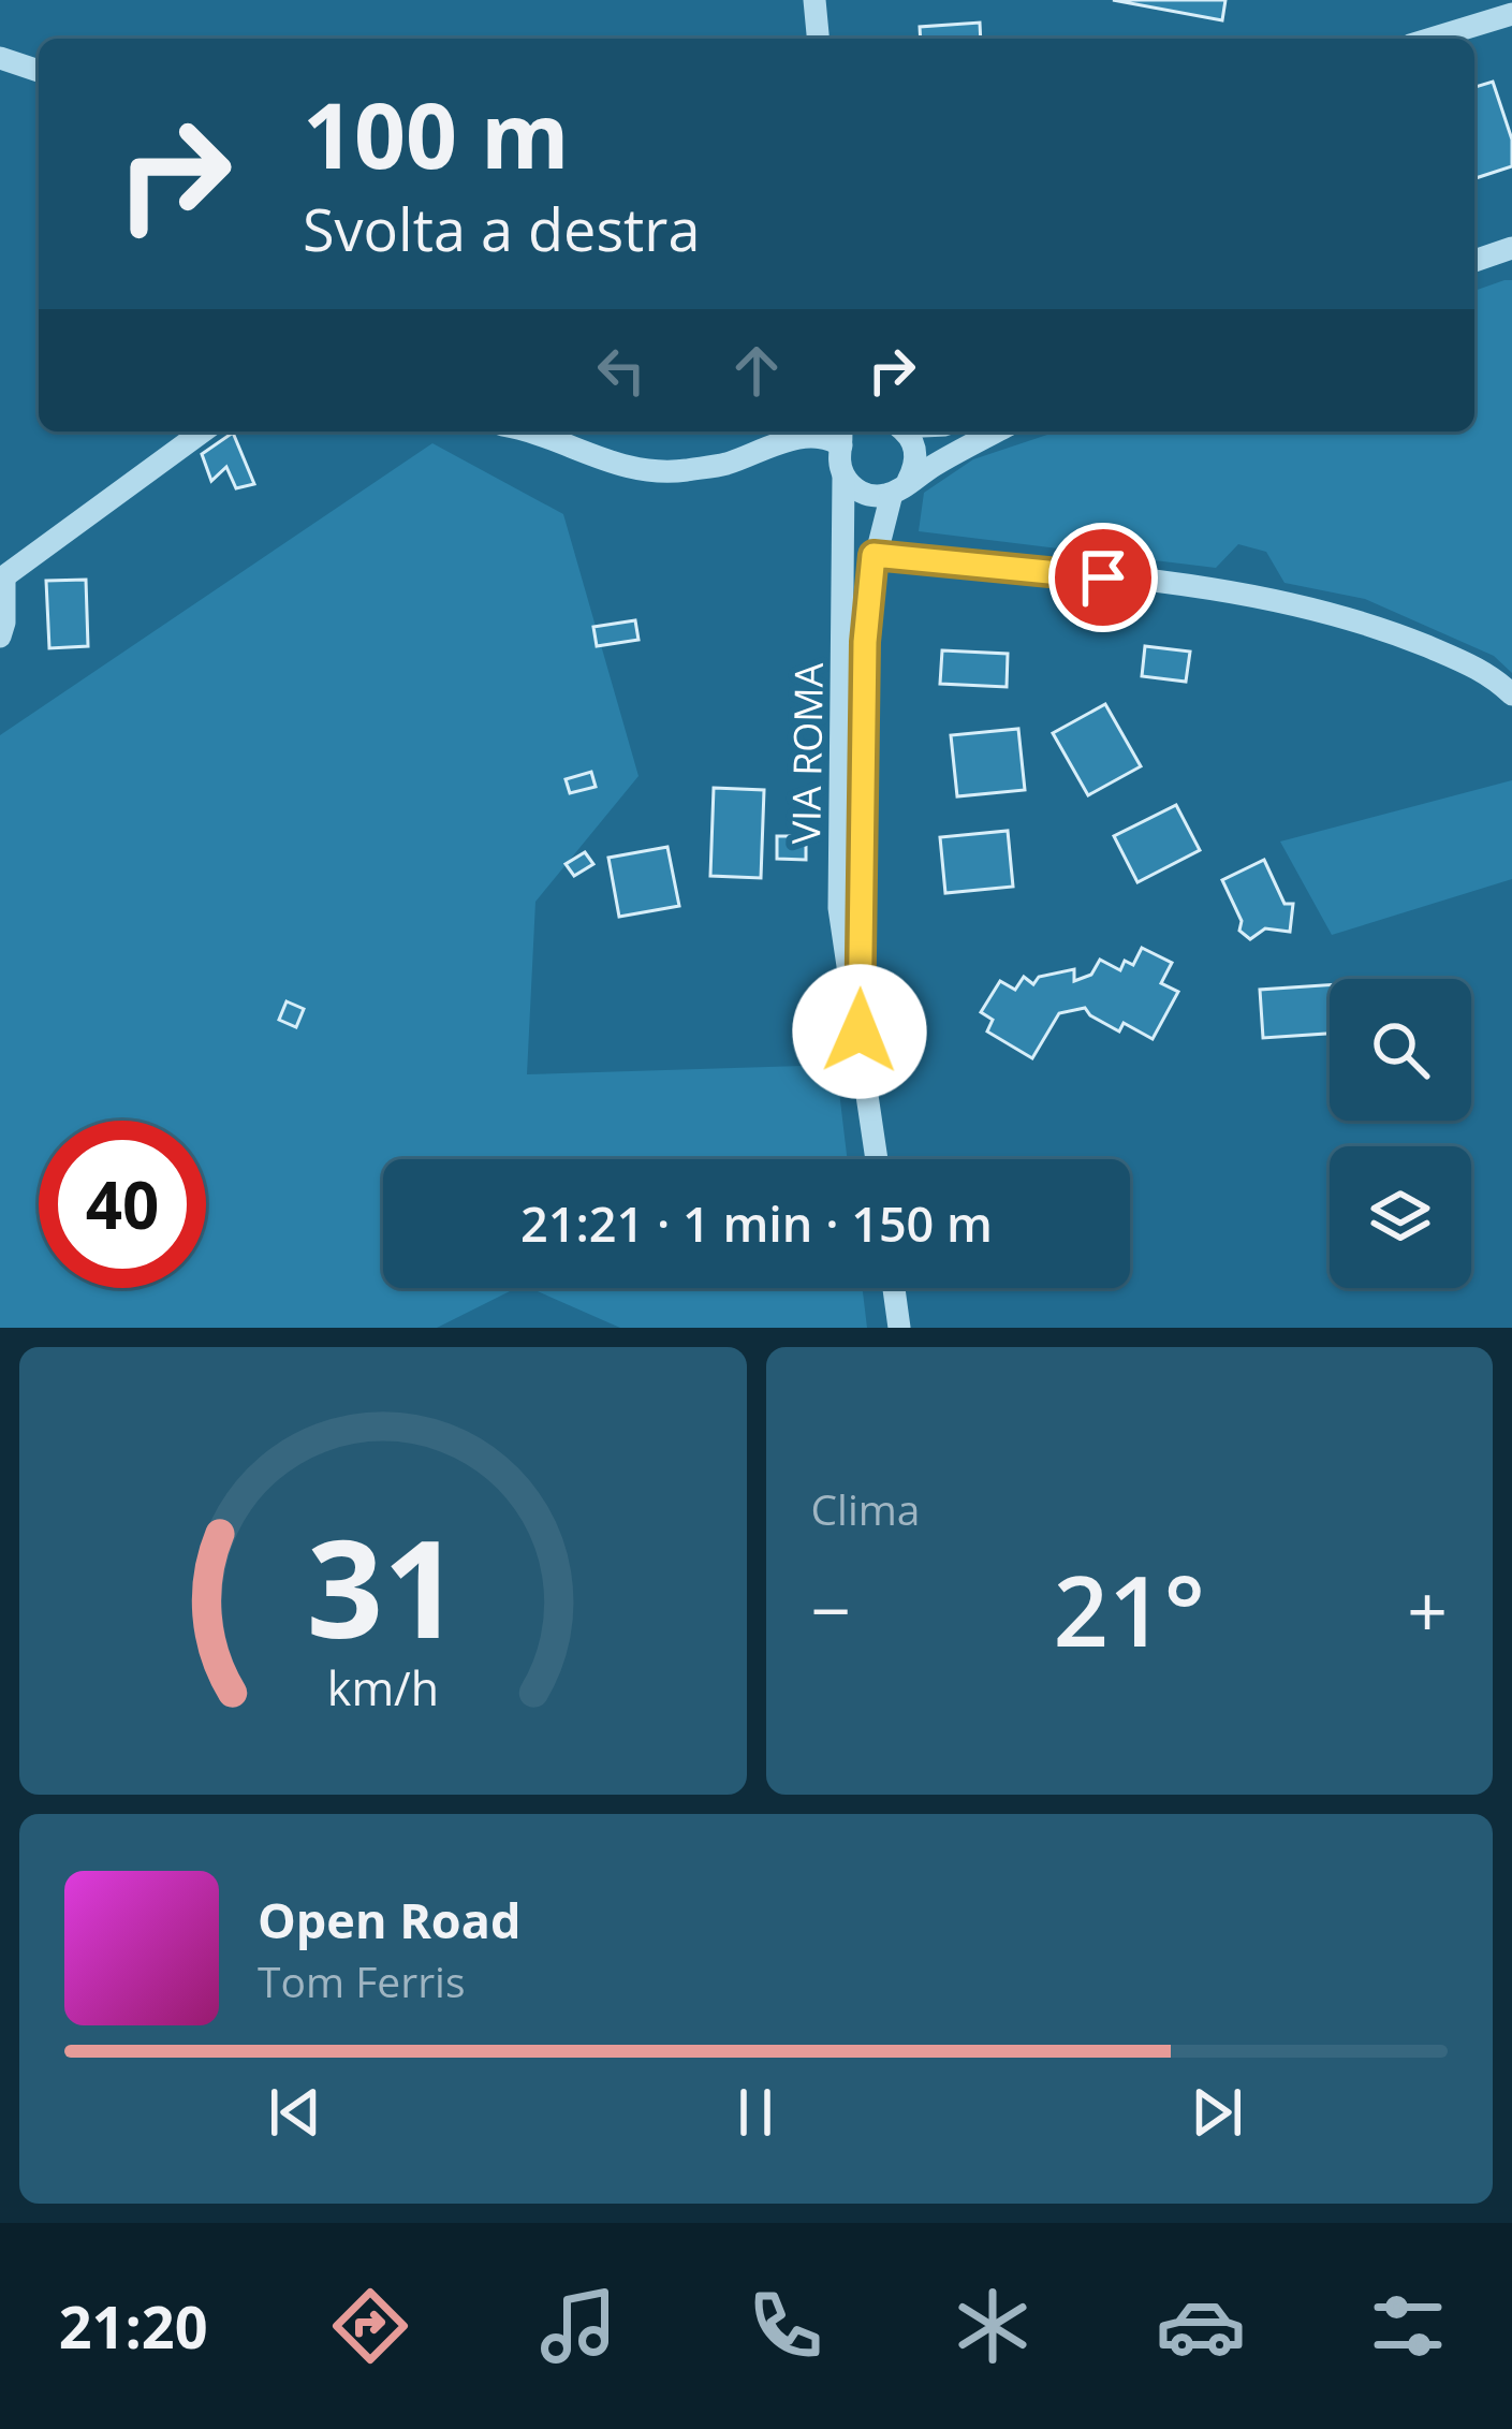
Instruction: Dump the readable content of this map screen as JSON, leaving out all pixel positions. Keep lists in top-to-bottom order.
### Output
{
  "streets": {
    "street": ["VIA ROMA"]
  },
  "page": {
    "turn": ["100 m", "Svolta a destra"],
    "limit": "40",
    "trip": "21:21 · 1 min · 150 m",
    "tile": "Clima",
    "heat": ["−", "21°", "+"],
    "song": ["Open Road", "Tom Ferris"],
    "tabs": "21:20",
    "gauge": ["31", "km/h"]
  }
}
